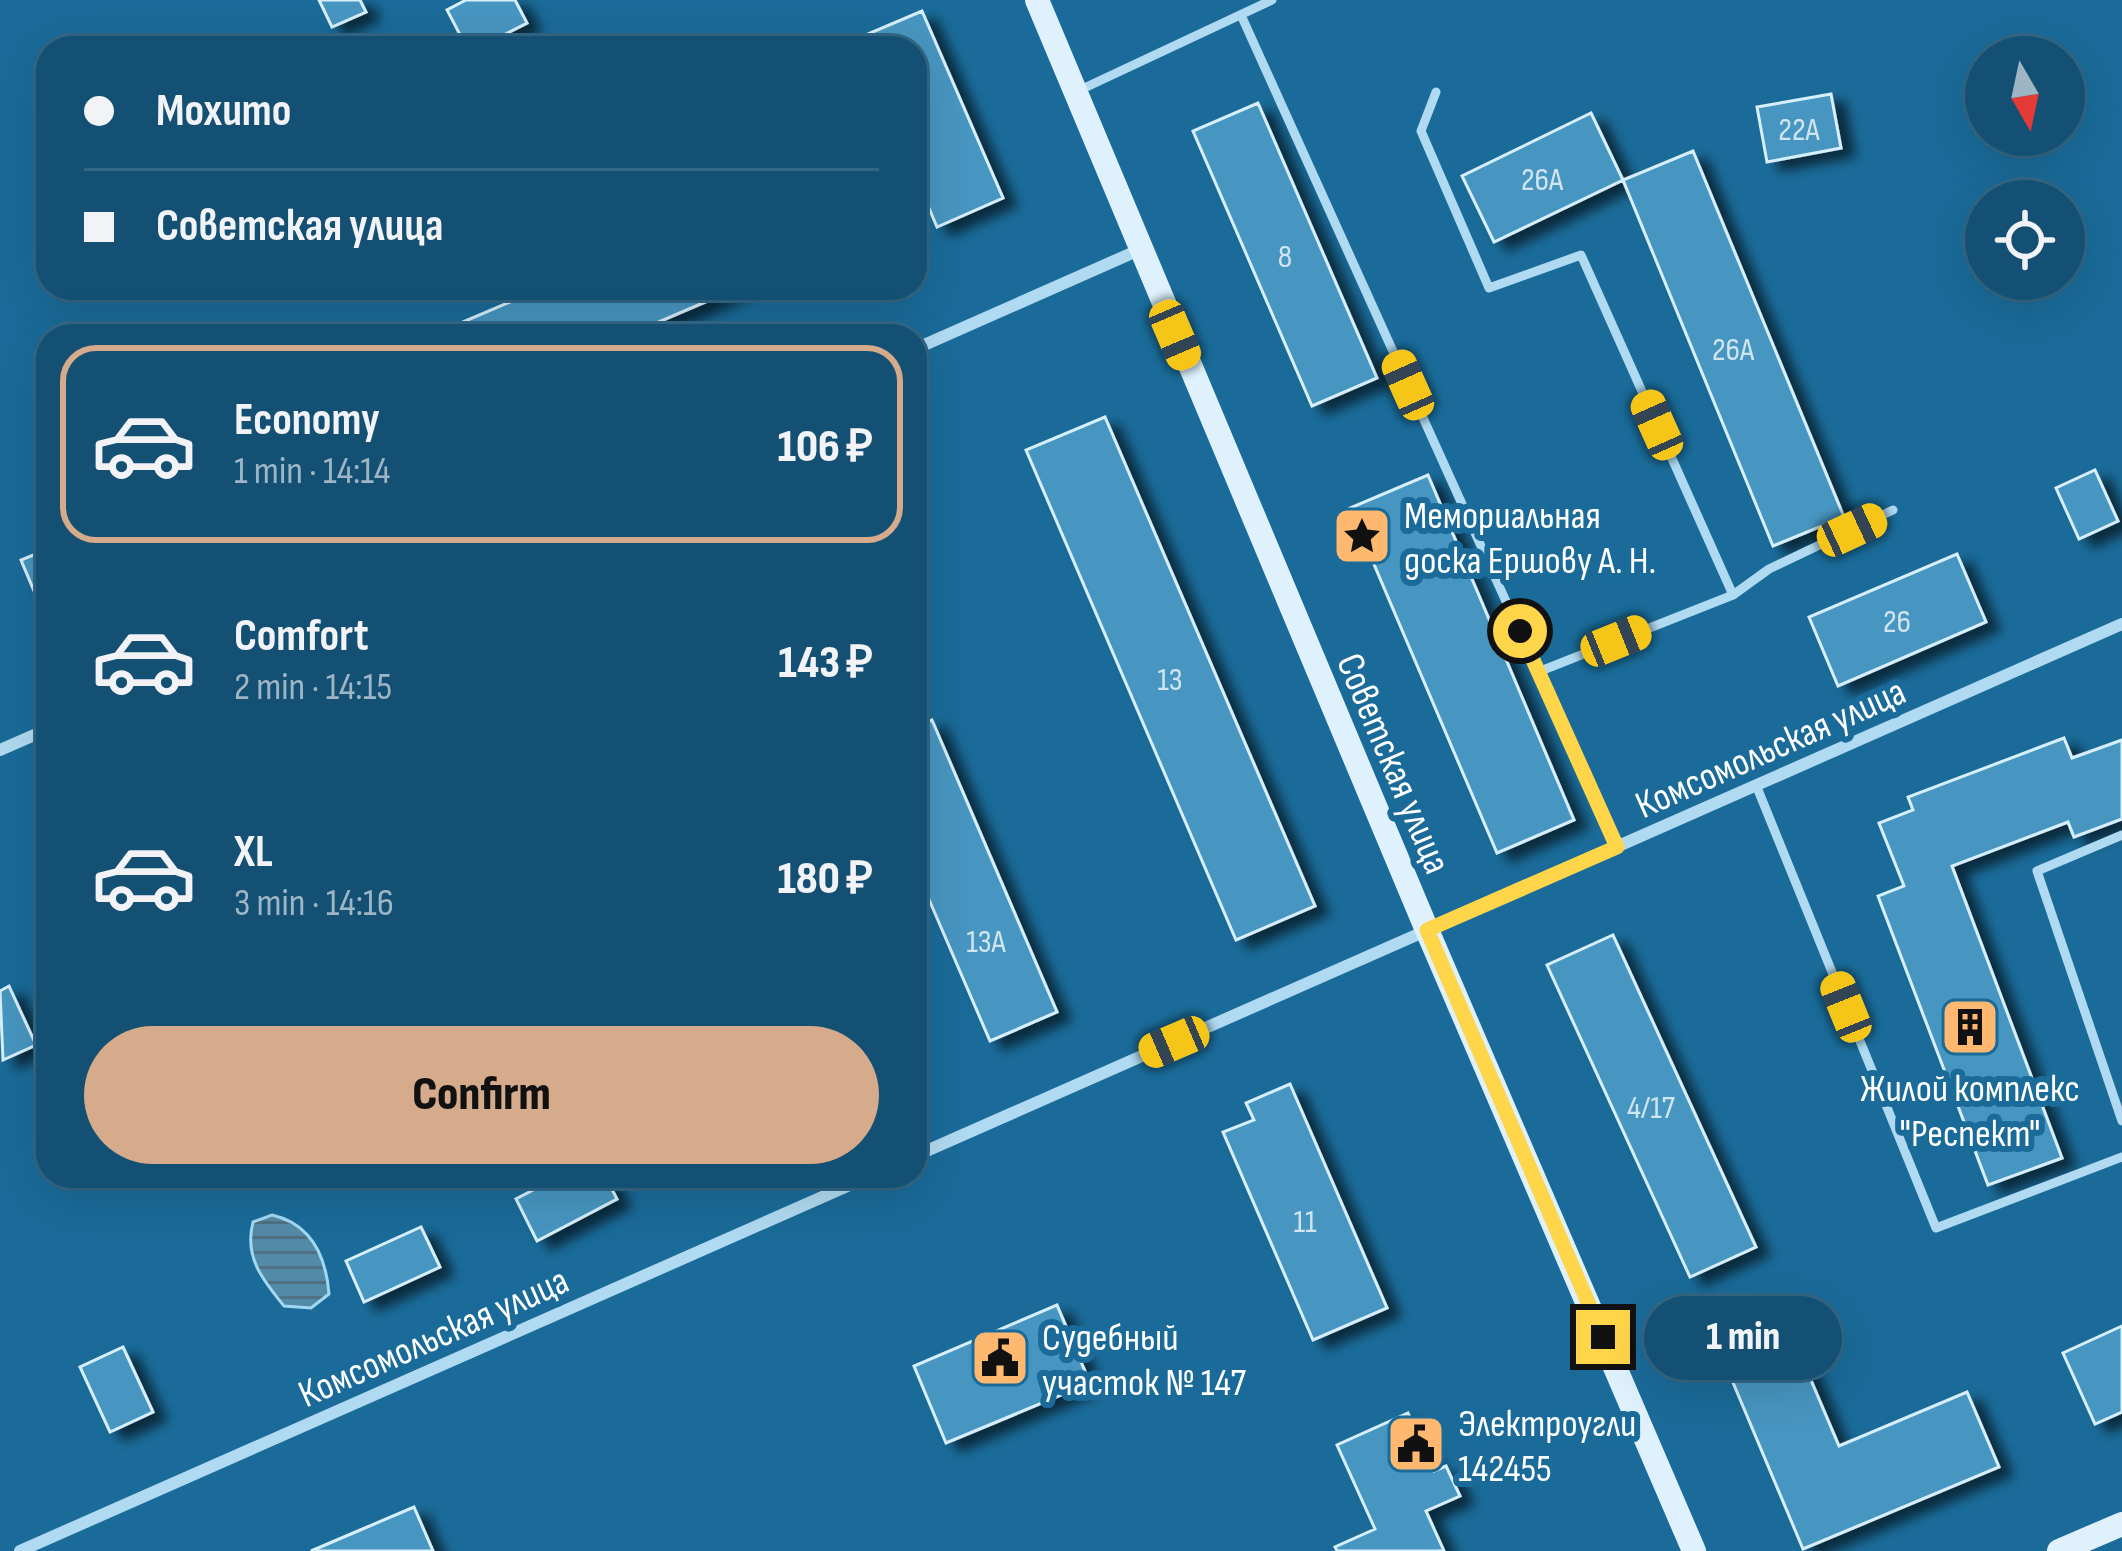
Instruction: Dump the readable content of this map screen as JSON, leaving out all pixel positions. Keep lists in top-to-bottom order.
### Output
{
  "streets": {
    "street": ["Комсомольская улица", "Советская улица"]
  },
  "crossings": [
    ["Комсомольская улица", "Советская улица"]
  ],
  "places": {
    "place": ["Мемориальная доска Ершову А. Н."],
    "building": ["Жилой комплекс \"Респект\""],
    "public building": ["Судебный участок № 147", "Электроугли 142455"]
  },
  "house_numbers": [
    "22А",
    "26А",
    "8",
    "26А",
    "26",
    "13",
    "13А",
    "4/17",
    "11"
  ],
  "north": "bottom",
  "page": {
    "banner": ["Мохито", "Советская улица"],
    "list": [
      {
        "name": "Economy",
        "note": "1 min · 14:14",
        "value": "106 ₽"
      },
      {
        "name": "Comfort",
        "note": "2 min · 14:15",
        "value": "143 ₽"
      },
      {
        "name": "XL",
        "note": "3 min · 14:16",
        "value": "180 ₽"
      }
    ],
    "buttons": "Confirm",
    "bubble": "1 min"
  }
}
